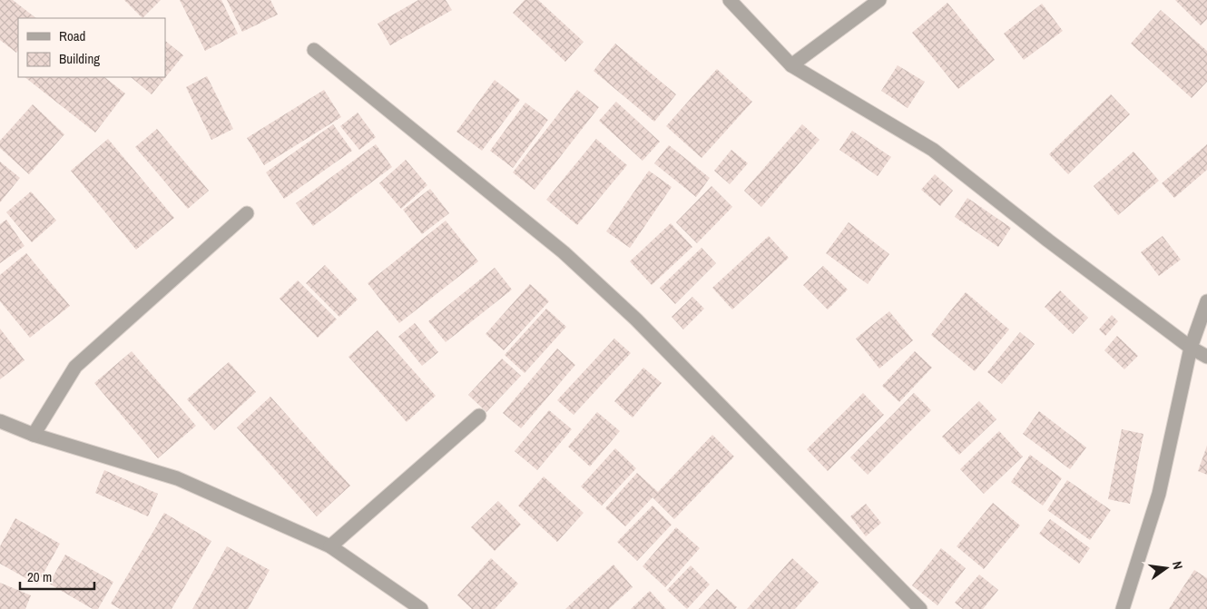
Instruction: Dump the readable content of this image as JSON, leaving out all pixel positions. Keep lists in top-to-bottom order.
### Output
{
  "legend": ["Road", "Building"],
  "scale_bar": "20 m",
  "north": "right"
}
